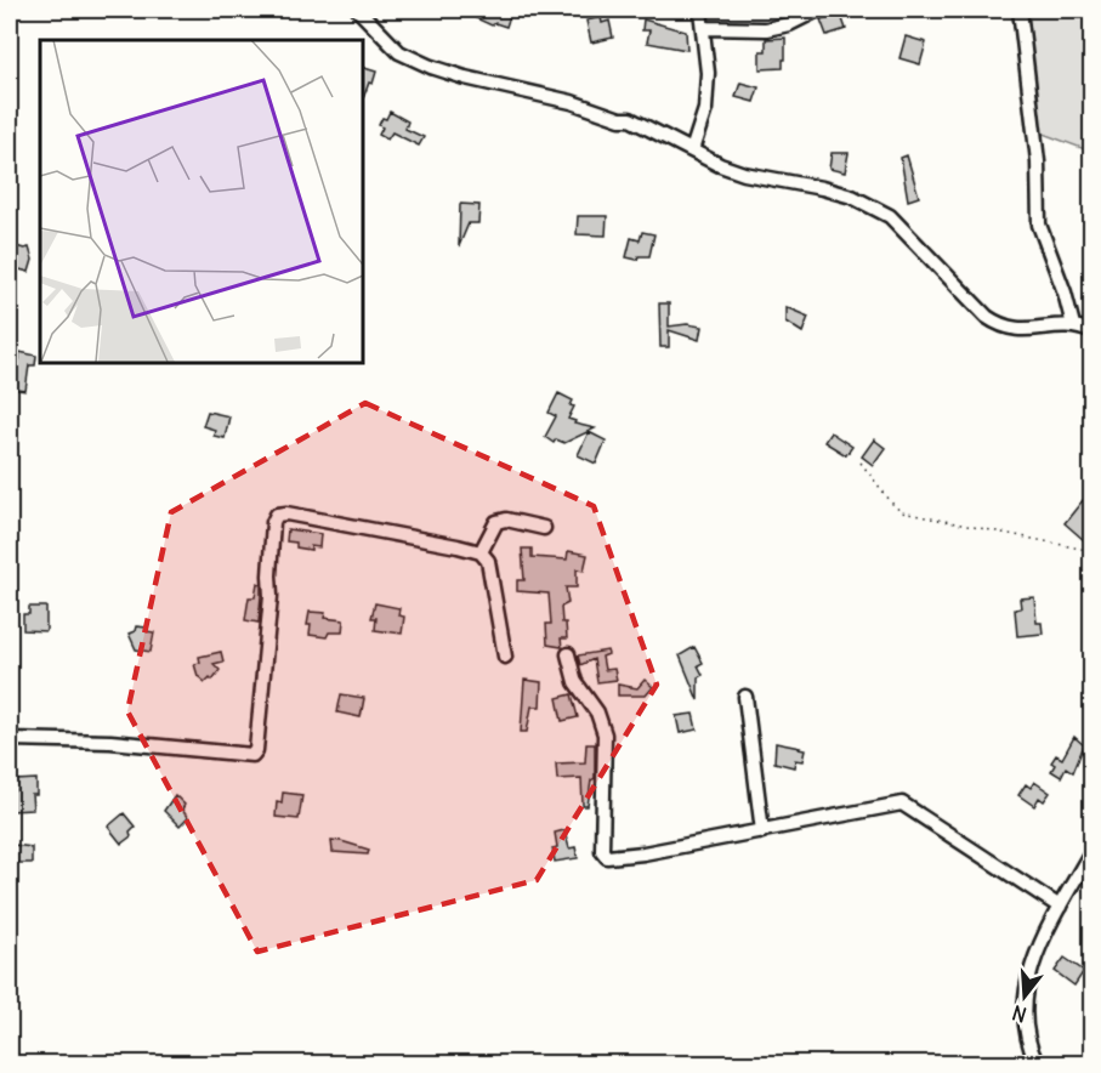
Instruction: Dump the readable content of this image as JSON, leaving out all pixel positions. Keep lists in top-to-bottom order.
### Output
{
  "north": "bottom"
}
